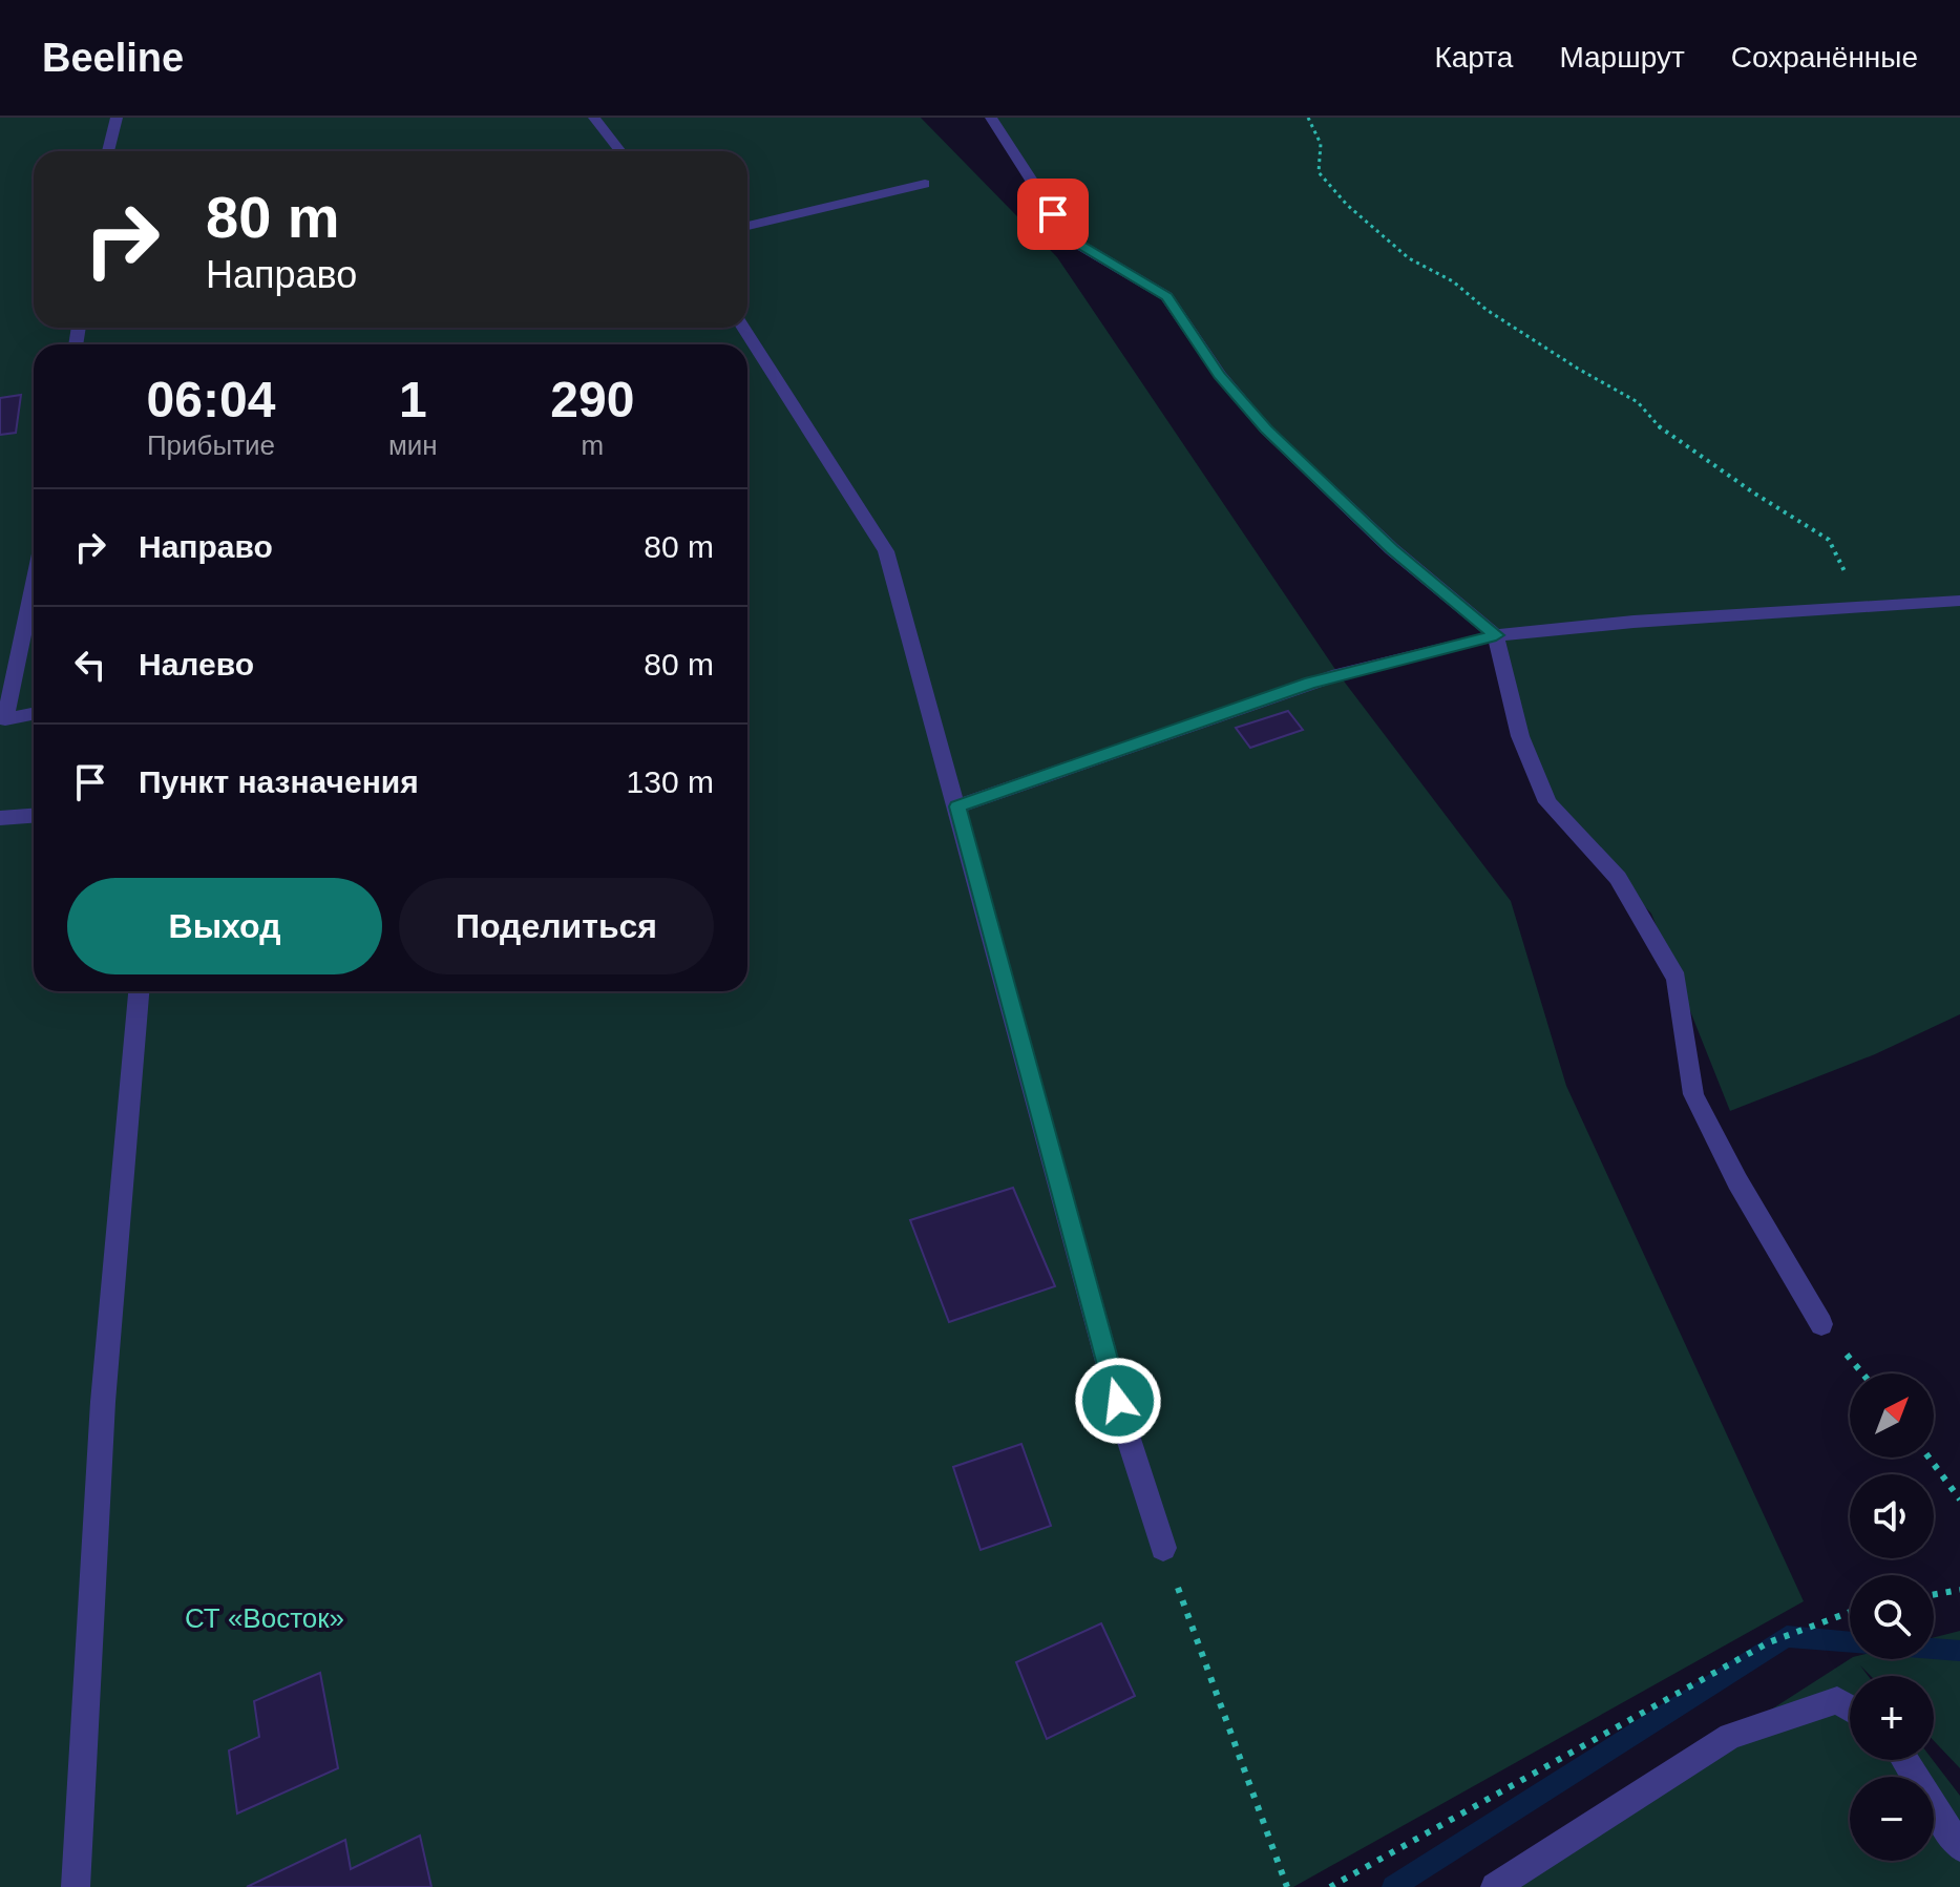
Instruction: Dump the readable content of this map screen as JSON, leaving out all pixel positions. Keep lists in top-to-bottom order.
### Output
{
  "parks": ["СТ «Восток»"],
  "north": "top right",
  "page": {
    "header": "Beeline",
    "nav": ["Карта", "Маршрут", "Сохранённые"],
    "turn": ["80 m", "Направо"],
    "eta": [
      "06:04",
      "Прибытие",
      "1",
      "мин",
      "290",
      "m"
    ],
    "list": [
      {
        "name": "Направо",
        "value": "80 m"
      },
      {
        "name": "Налево",
        "value": "80 m"
      },
      {
        "name": "Пункт назначения",
        "value": "130 m"
      }
    ],
    "buttons": ["Выход", "Поделиться"],
    "map_buttons": ["+", "−"]
  }
}
